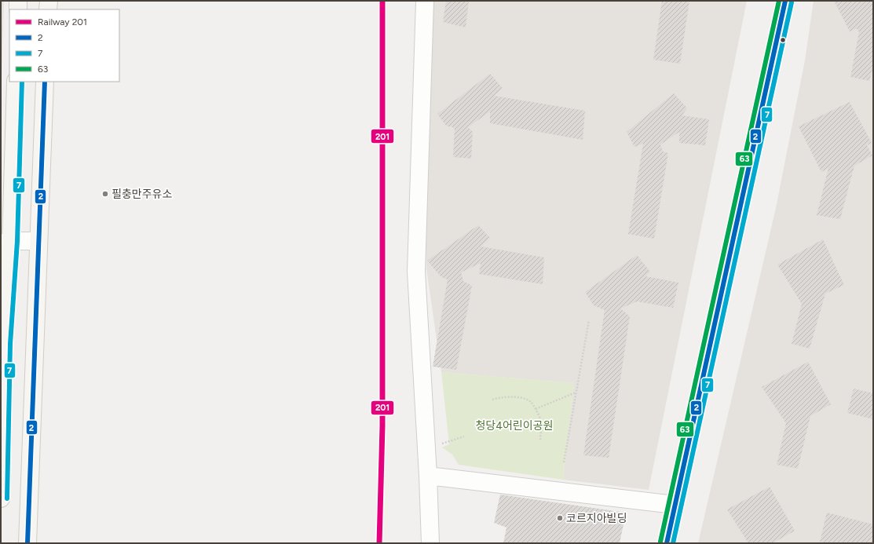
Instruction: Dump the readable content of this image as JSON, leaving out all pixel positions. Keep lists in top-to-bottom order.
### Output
{
  "parks": ["청당4어린이공원"],
  "places": ["필충만주유소", "코르지아빌딩"],
  "lines": [
    "rail line 201",
    "transit line 2",
    "transit line 63",
    "transit line 7"
  ],
  "legend": [
    "Railway 201",
    "2",
    "7",
    "63"
  ]
}
